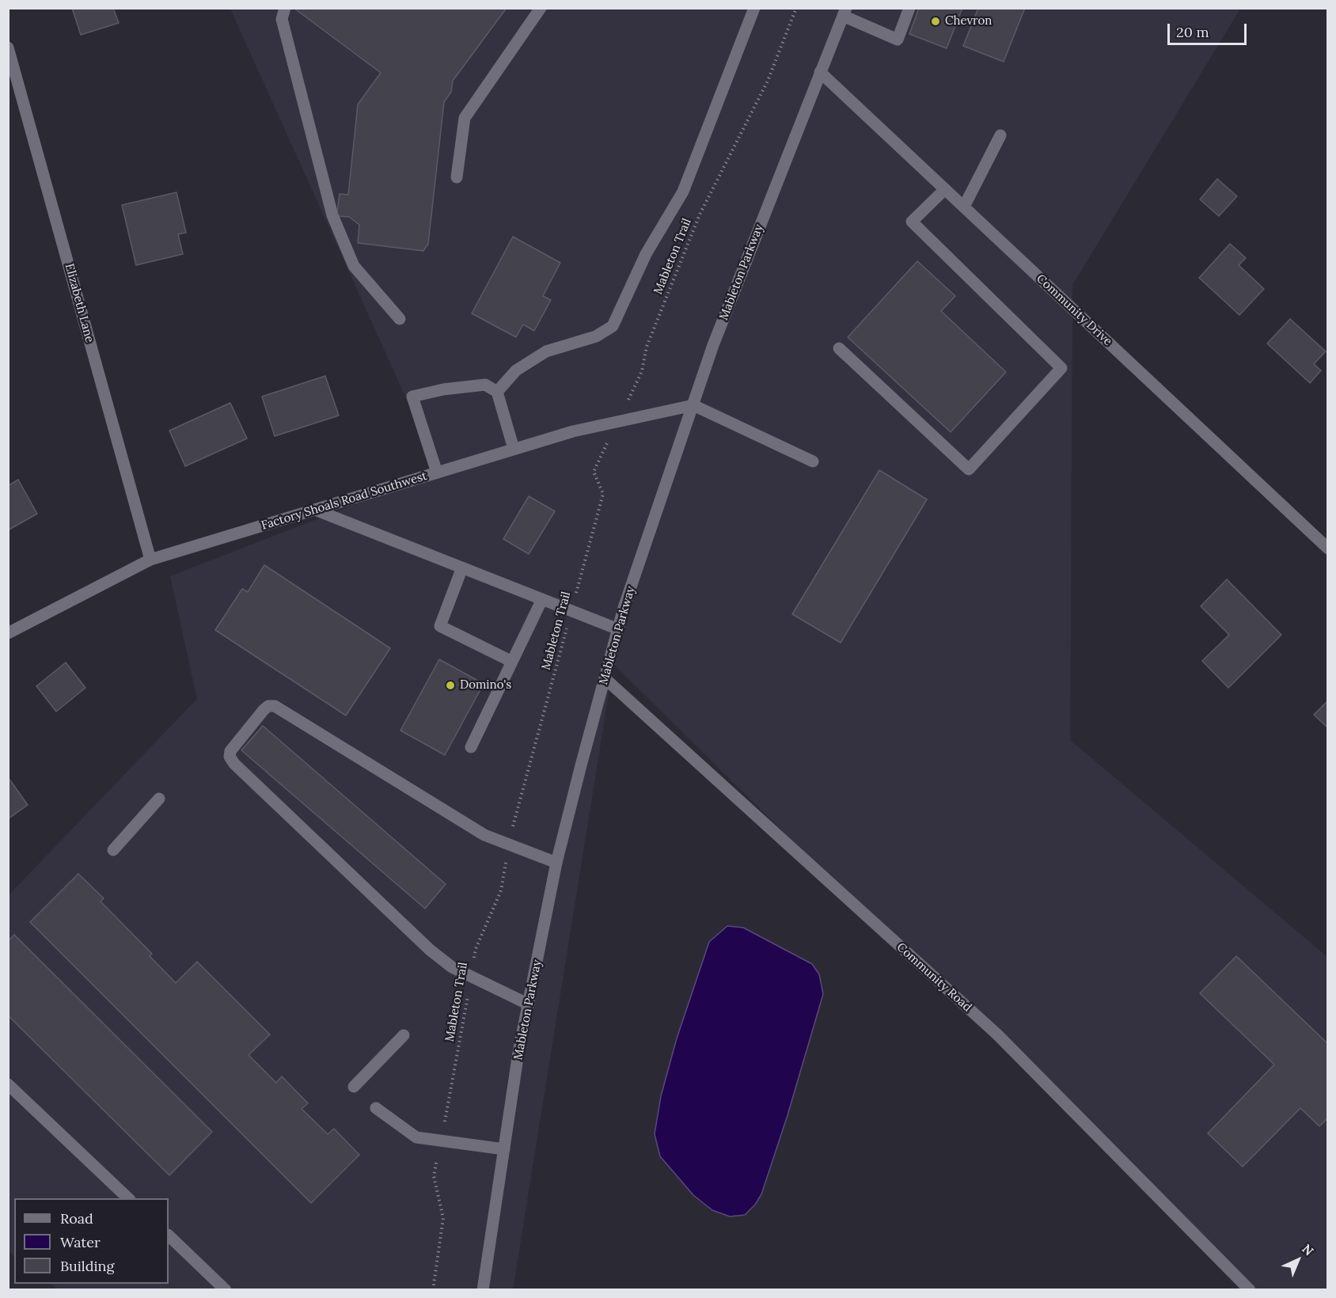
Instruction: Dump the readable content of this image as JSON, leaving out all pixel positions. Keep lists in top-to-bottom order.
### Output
{
  "streets": {
    "street": [
      "Mableton Parkway",
      "Elizabeth Lane",
      "Community Drive",
      "Factory Shoals Road Southwest",
      "Community Road"
    ],
    "path": ["Mableton Trail"]
  },
  "crossings": [
    ["Mableton Trail", "Factory Shoals Road Southwest"],
    ["Mableton Parkway", "Community Drive"],
    ["Mableton Parkway", "Factory Shoals Road Southwest"],
    ["Mableton Parkway", "Community Road"],
    ["Elizabeth Lane", "Factory Shoals Road Southwest"]
  ],
  "places": ["Chevron", "Domino's"],
  "legend": ["Road", "Water", "Building"],
  "scale_bar": "20 m",
  "north": "top right"
}
